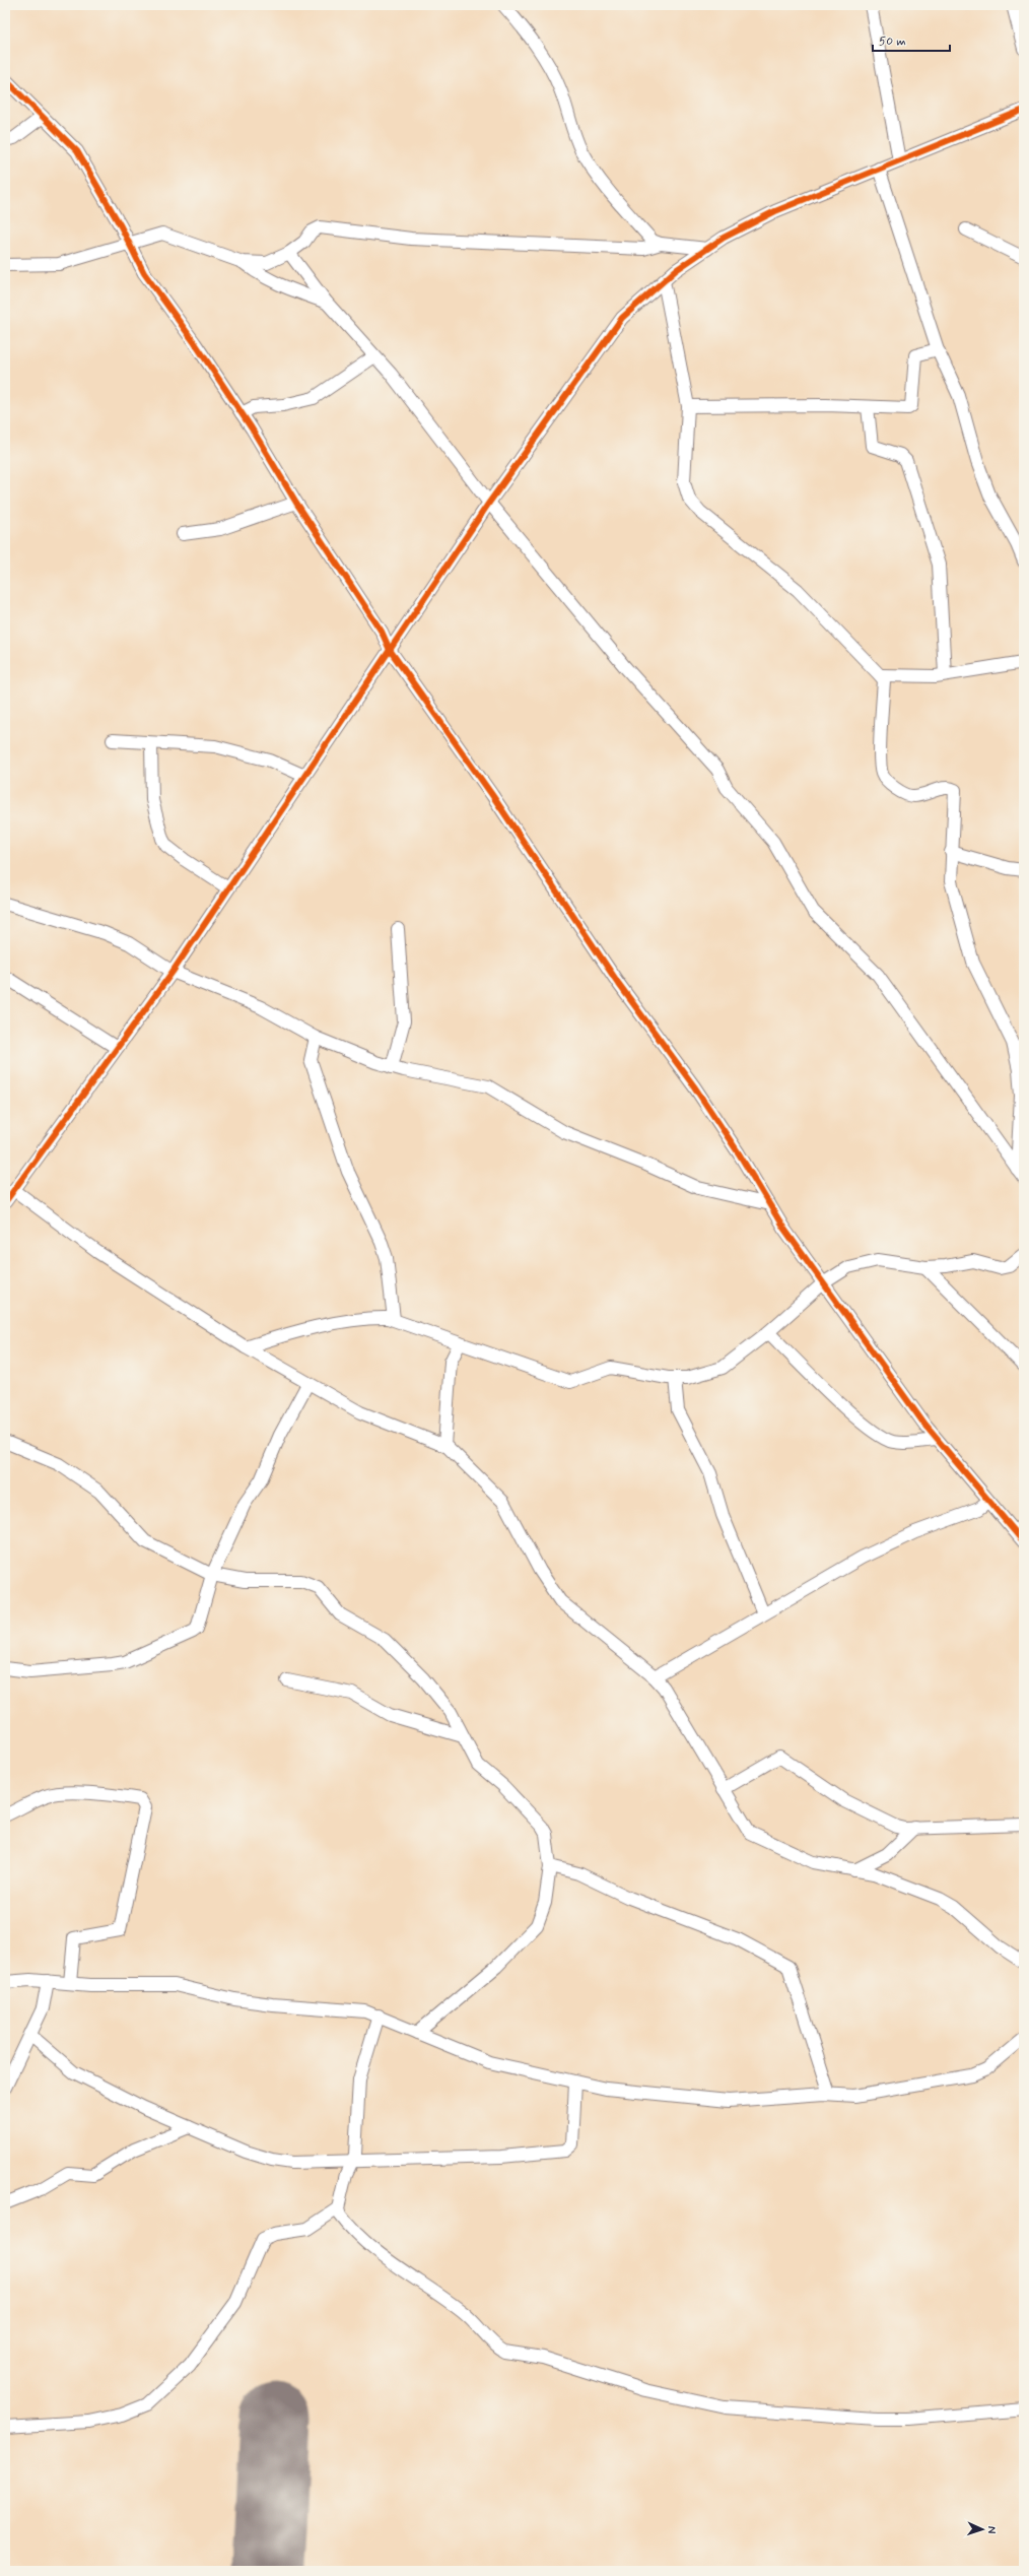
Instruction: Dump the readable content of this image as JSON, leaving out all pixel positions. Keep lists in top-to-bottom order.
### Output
{
  "scale_bar": "50 m",
  "north": "right"
}
